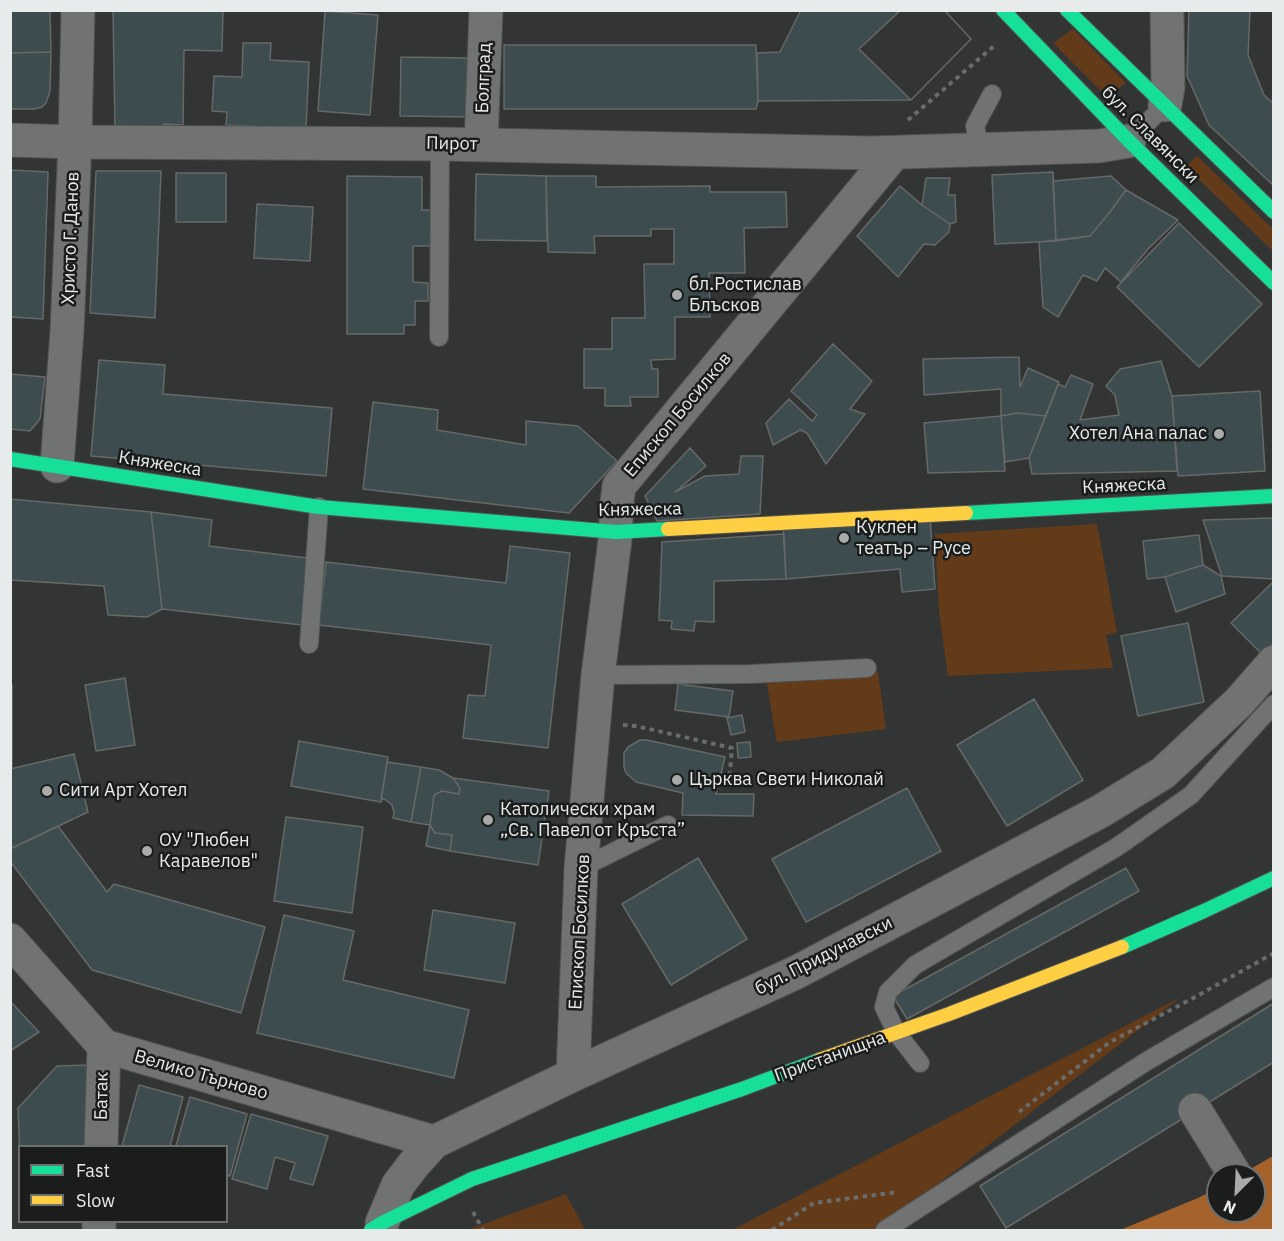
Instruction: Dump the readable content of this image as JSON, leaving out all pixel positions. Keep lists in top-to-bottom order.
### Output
{
  "streets": {
    "main road": ["бул. Славянски", "Княжеска", "Пристанищна"],
    "street": [
      "Болград",
      "Пирот",
      "Христо Г. Данов",
      "Епископ Босилков",
      "бул. Придунавски",
      "Велико Търново",
      "Батак"
    ]
  },
  "crossings": [
    ["Болград", "Пирот"],
    ["Пирот", "Христо Г. Данов"],
    ["Пирот", "Епископ Босилков"],
    ["Христо Г. Данов", "Княжеска"],
    ["Епископ Босилков", "Княжеска"],
    ["Епископ Босилков", "бул. Придунавски"],
    ["бул. Придунавски", "Пристанищна"],
    ["бул. Придунавски", "Велико Търново"],
    ["Велико Търново", "Батак"]
  ],
  "places": [
    "бл.Ростислав Блъсков",
    "Хотел Ана палас",
    "Куклен театър – Русе",
    "Църква Свети Николай",
    "Сити Арт Хотел",
    "Католически храм „Св. Павел от Кръста”",
    "ОУ \"Любен Каравелов\""
  ],
  "legend": ["Fast", "Slow"],
  "north": "bottom left"
}
